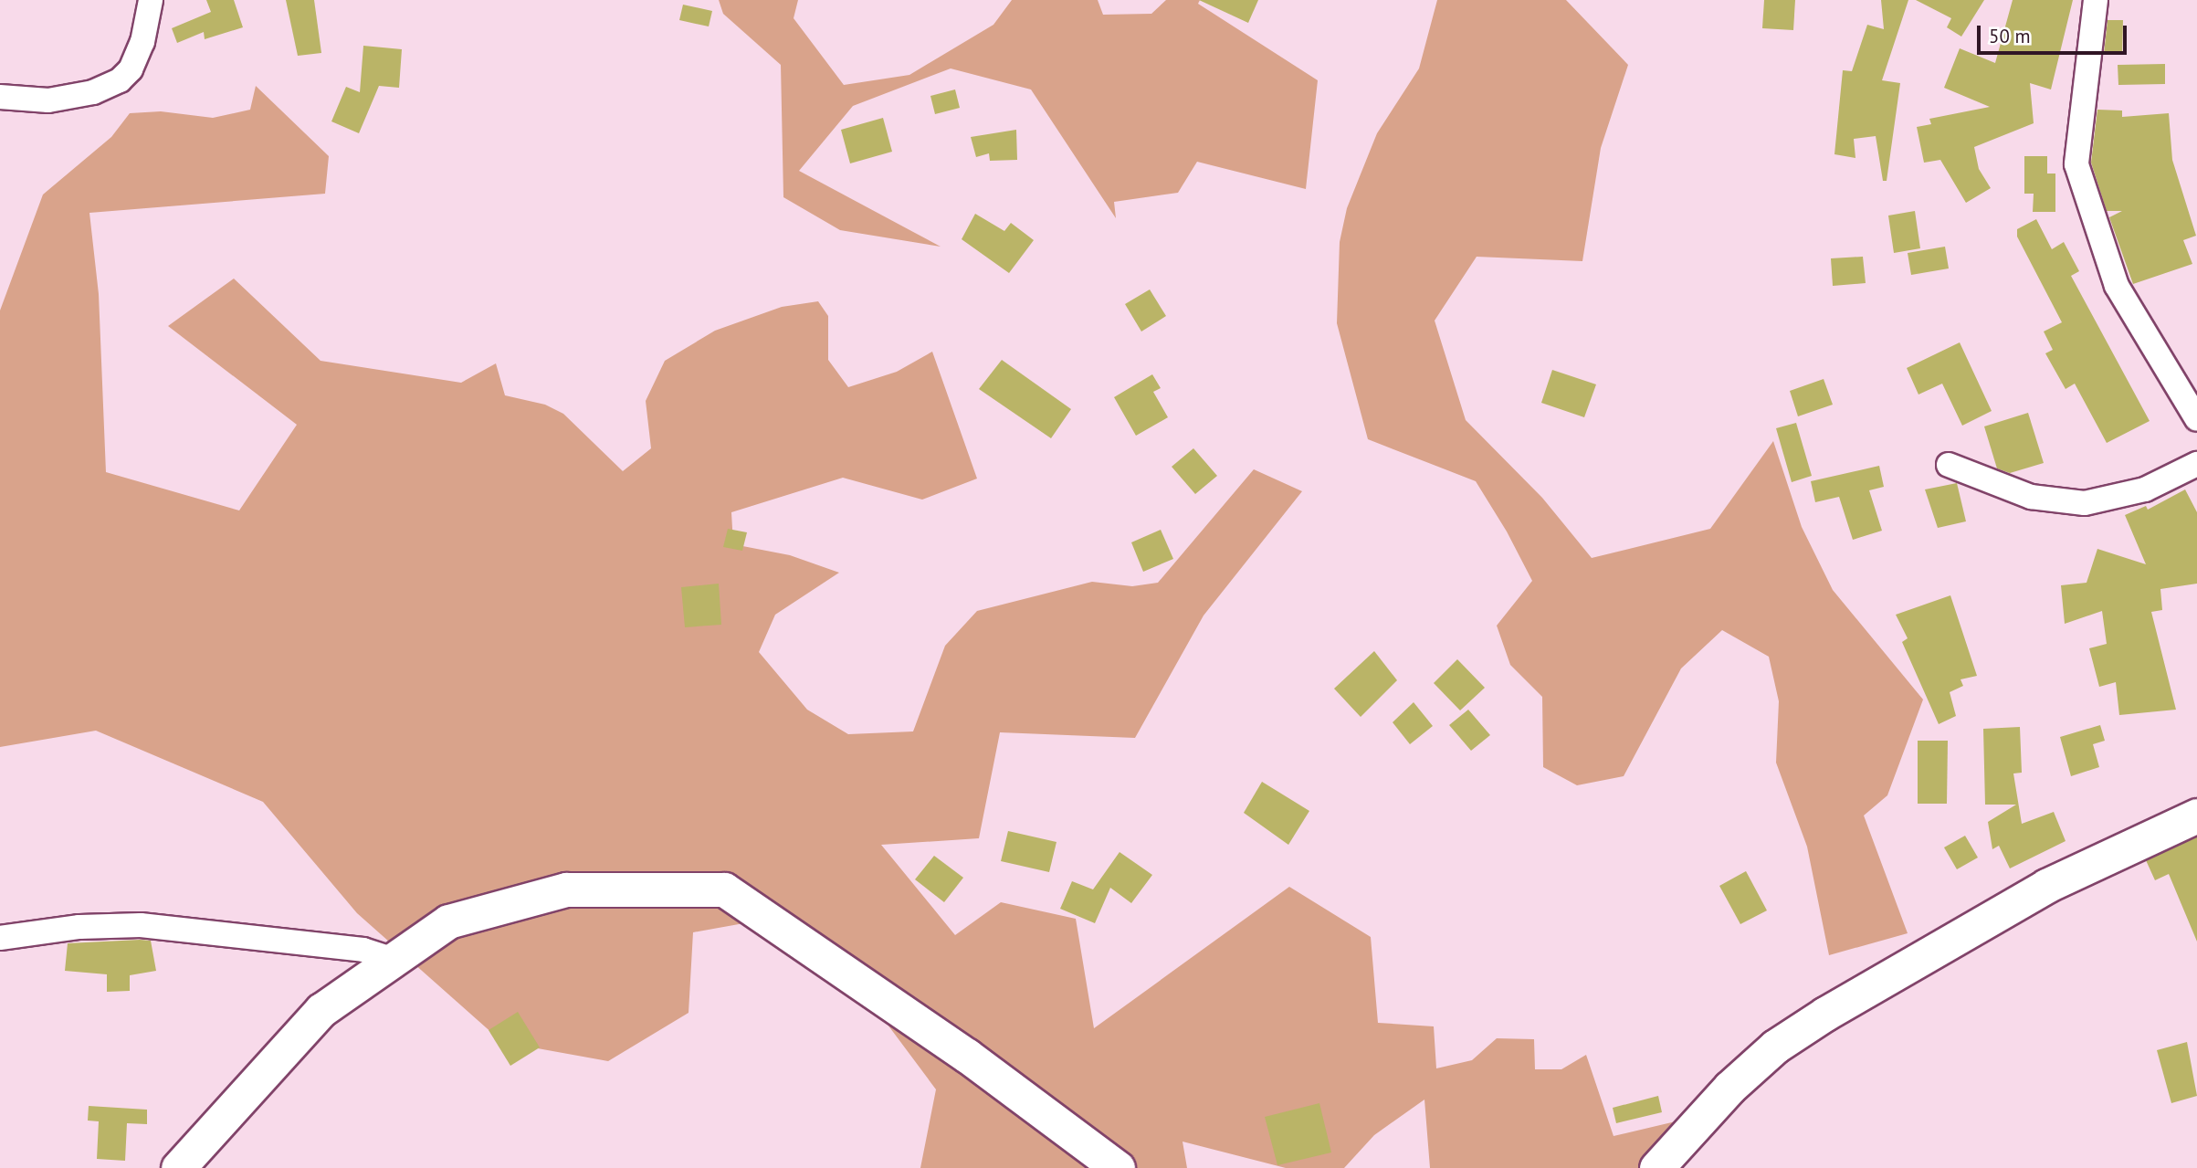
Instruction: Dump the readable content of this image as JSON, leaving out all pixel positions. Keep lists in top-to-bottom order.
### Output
{
  "scale_bar": "50 m"
}
